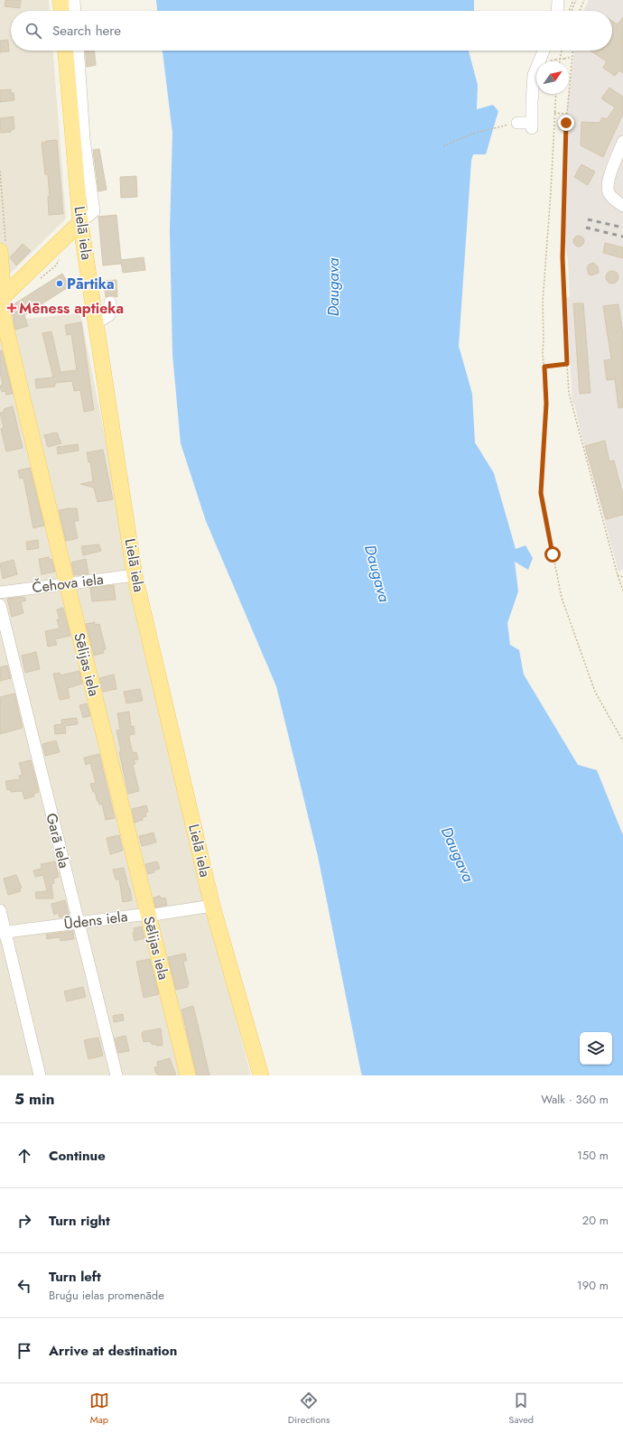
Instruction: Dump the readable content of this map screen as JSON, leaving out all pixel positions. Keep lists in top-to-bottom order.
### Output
{
  "streets": {
    "main road": ["Lielā iela", "Sēlijas iela"],
    "street": ["Čehova iela", "Garā iela", "Ūdens iela"]
  },
  "crossings": [
    ["Lielā iela", "Čehova iela"],
    ["Lielā iela", "Ūdens iela"],
    ["Čehova iela", "Sēlijas iela"],
    ["Sēlijas iela", "Ūdens iela"],
    ["Garā iela", "Ūdens iela"]
  ],
  "water": ["Daugava"],
  "places": {
    "other": ["Pārtika"],
    "health": ["Mēness aptieka"]
  },
  "north": "top right",
  "page": {
    "search": "Search here",
    "heading": ["5 min", "Walk · 360 m"],
    "list": [
      ["Continue", "150 m"],
      ["Turn right", "20 m"],
      ["Turn left", "Bruģu ielas promenāde", "190 m"],
      "Arrive at destination"
    ],
    "nav": ["Map", "Directions", "Saved"]
  }
}
